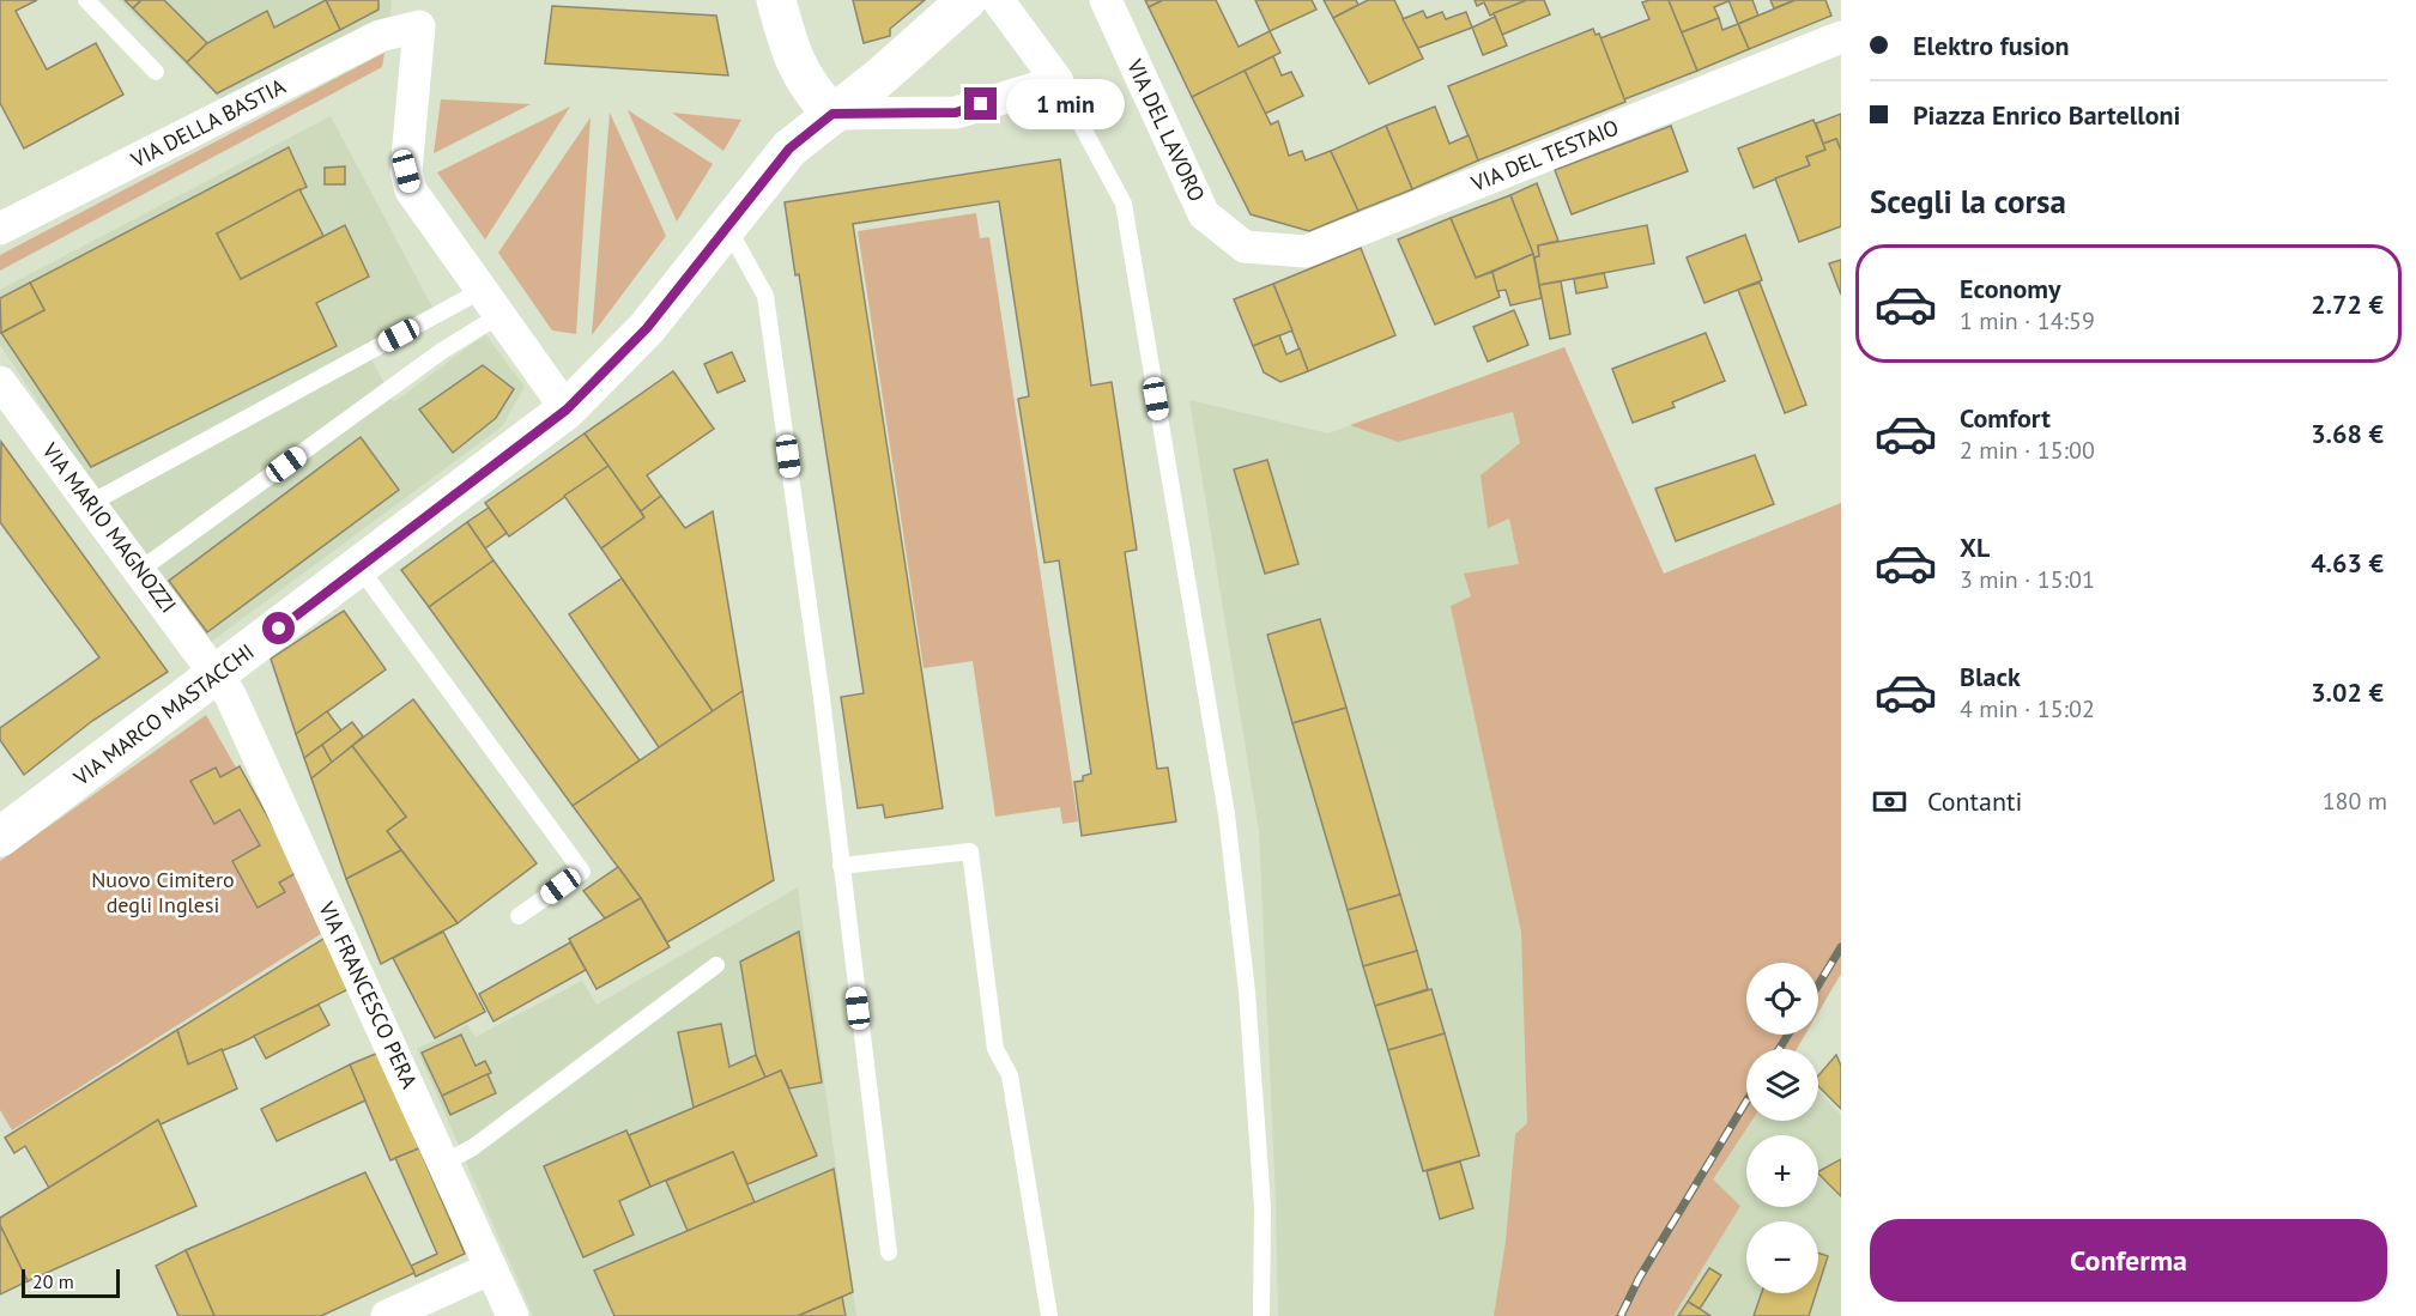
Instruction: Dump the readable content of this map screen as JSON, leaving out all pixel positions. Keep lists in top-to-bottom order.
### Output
{
  "streets": {
    "street": [
      "VIA DELLA BASTIA",
      "VIA DEL LAVORO",
      "VIA DEL TESTAIO",
      "VIA MARIO MAGNOZZI",
      "VIA MARCO MASTACCHI",
      "VIA FRANCESCO PERA"
    ]
  },
  "crossings": [
    ["VIA DEL LAVORO", "VIA DEL TESTAIO"],
    ["VIA MARIO MAGNOZZI", "VIA MARCO MASTACCHI"],
    ["VIA MARIO MAGNOZZI", "VIA FRANCESCO PERA"],
    ["VIA MARCO MASTACCHI", "VIA FRANCESCO PERA"]
  ],
  "parks": ["Nuovo Cimitero degli Inglesi"],
  "scale_bar": "20 m",
  "page": {
    "banner": ["Elektro fusion", "Piazza Enrico Bartelloni"],
    "bubble": "1 min",
    "heading": "Scegli la corsa",
    "list": [
      {
        "name": "Economy",
        "note": "1 min · 14:59",
        "value": "2.72 €"
      },
      {
        "name": "Comfort",
        "note": "2 min · 15:00",
        "value": "3.68 €"
      },
      {
        "name": "XL",
        "note": "3 min · 15:01",
        "value": "4.63 €"
      },
      {
        "name": "Black",
        "note": "4 min · 15:02",
        "value": "3.02 €"
      }
    ],
    "pay": ["Contanti", "180 m"],
    "map_buttons": ["+", "−"],
    "buttons": "Conferma",
    "scale": "20 m"
  }
}
